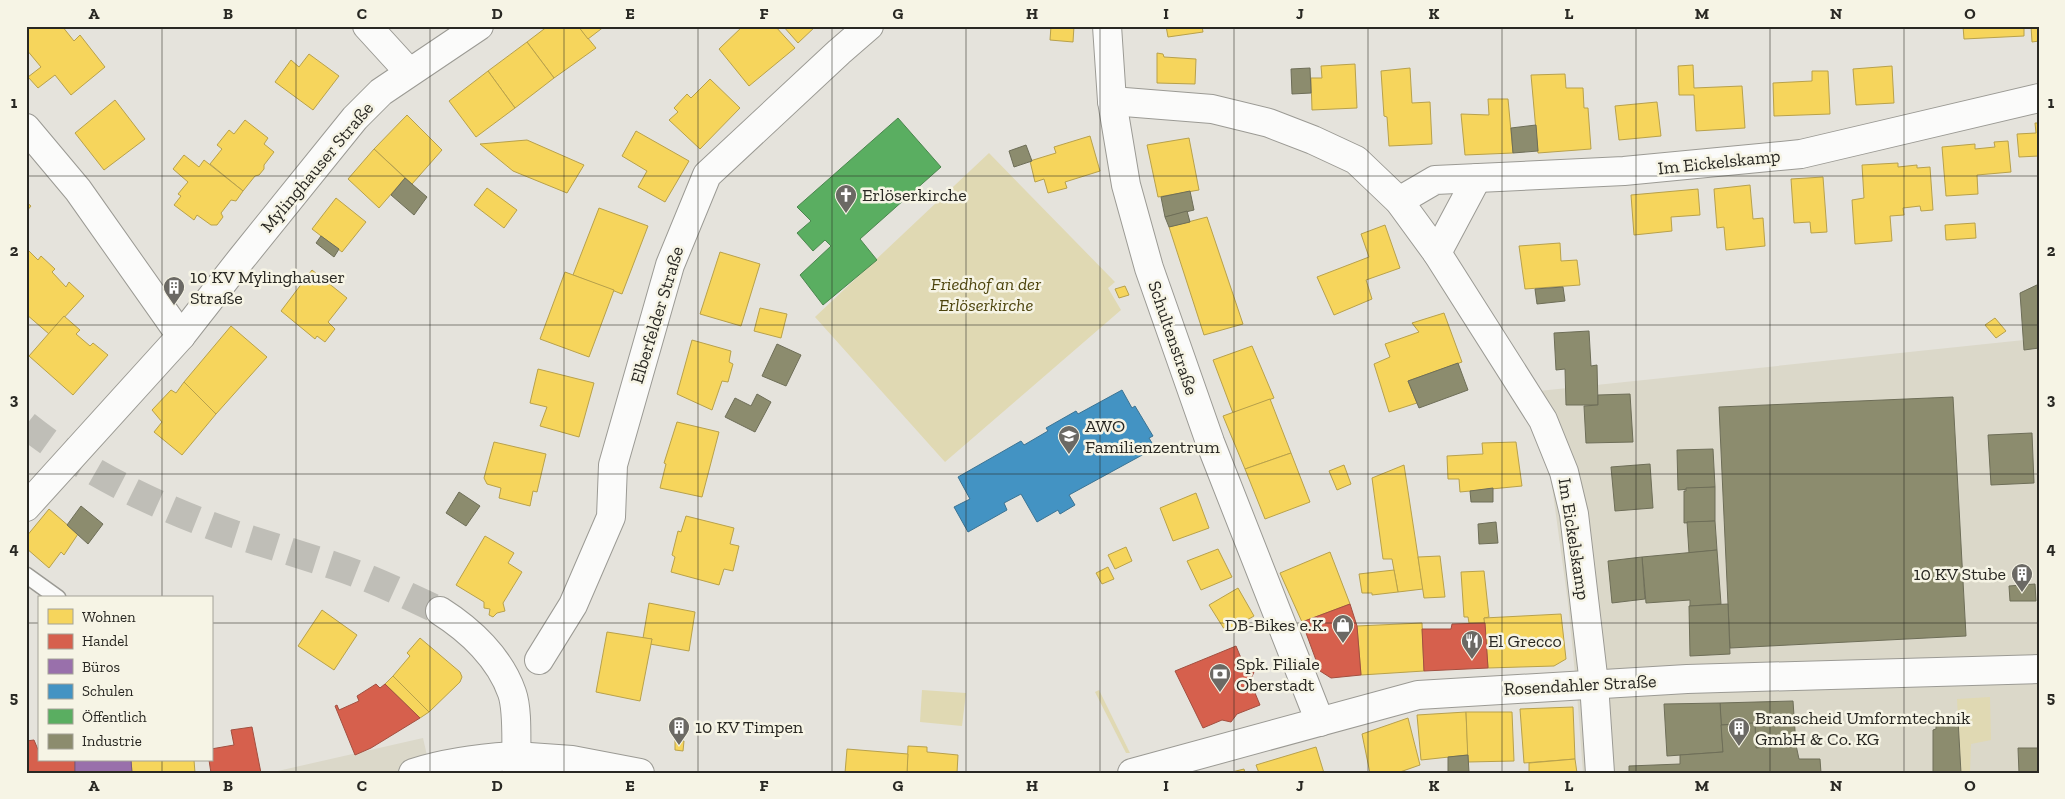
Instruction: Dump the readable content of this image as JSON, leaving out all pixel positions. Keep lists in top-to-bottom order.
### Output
{
  "streets": {
    "street": [
      "Im Eickelskamp",
      "Mylinghauser Straße",
      "Elberfelder Straße",
      "Schultenstraße",
      "Rosendahler Straße"
    ]
  },
  "crossings": [
    ["Im Eickelskamp", "Schultenstraße"],
    ["Im Eickelskamp", "Rosendahler Straße"],
    ["Schultenstraße", "Rosendahler Straße"]
  ],
  "parks": ["Friedhof an der Erlöserkirche"],
  "places": {
    "church": ["Erlöserkirche"],
    "building": [
      "10 KV Mylinghauser Straße",
      "10 KV Stube",
      "10 KV Timpen",
      "Branscheid Umformtechnik GmbH & Co. KG"
    ],
    "school or university": ["AWO Familienzentrum"],
    "shop": ["DB-Bikes e.K."],
    "restaurant": ["El Grecco"],
    "bank": ["Spk. Filiale Oberstadt"]
  },
  "legend": [
    "Wohnen",
    "Handel",
    "Büros",
    "Schulen",
    "Öffentlich",
    "Industrie"
  ],
  "grid": {
    "columns": [
      "A",
      "B",
      "C",
      "D",
      "E",
      "F",
      "G",
      "H",
      "I",
      "J",
      "K",
      "L",
      "M",
      "N",
      "O"
    ],
    "rows": [
      "1",
      "2",
      "3",
      "4",
      "5"
    ]
  }
}
